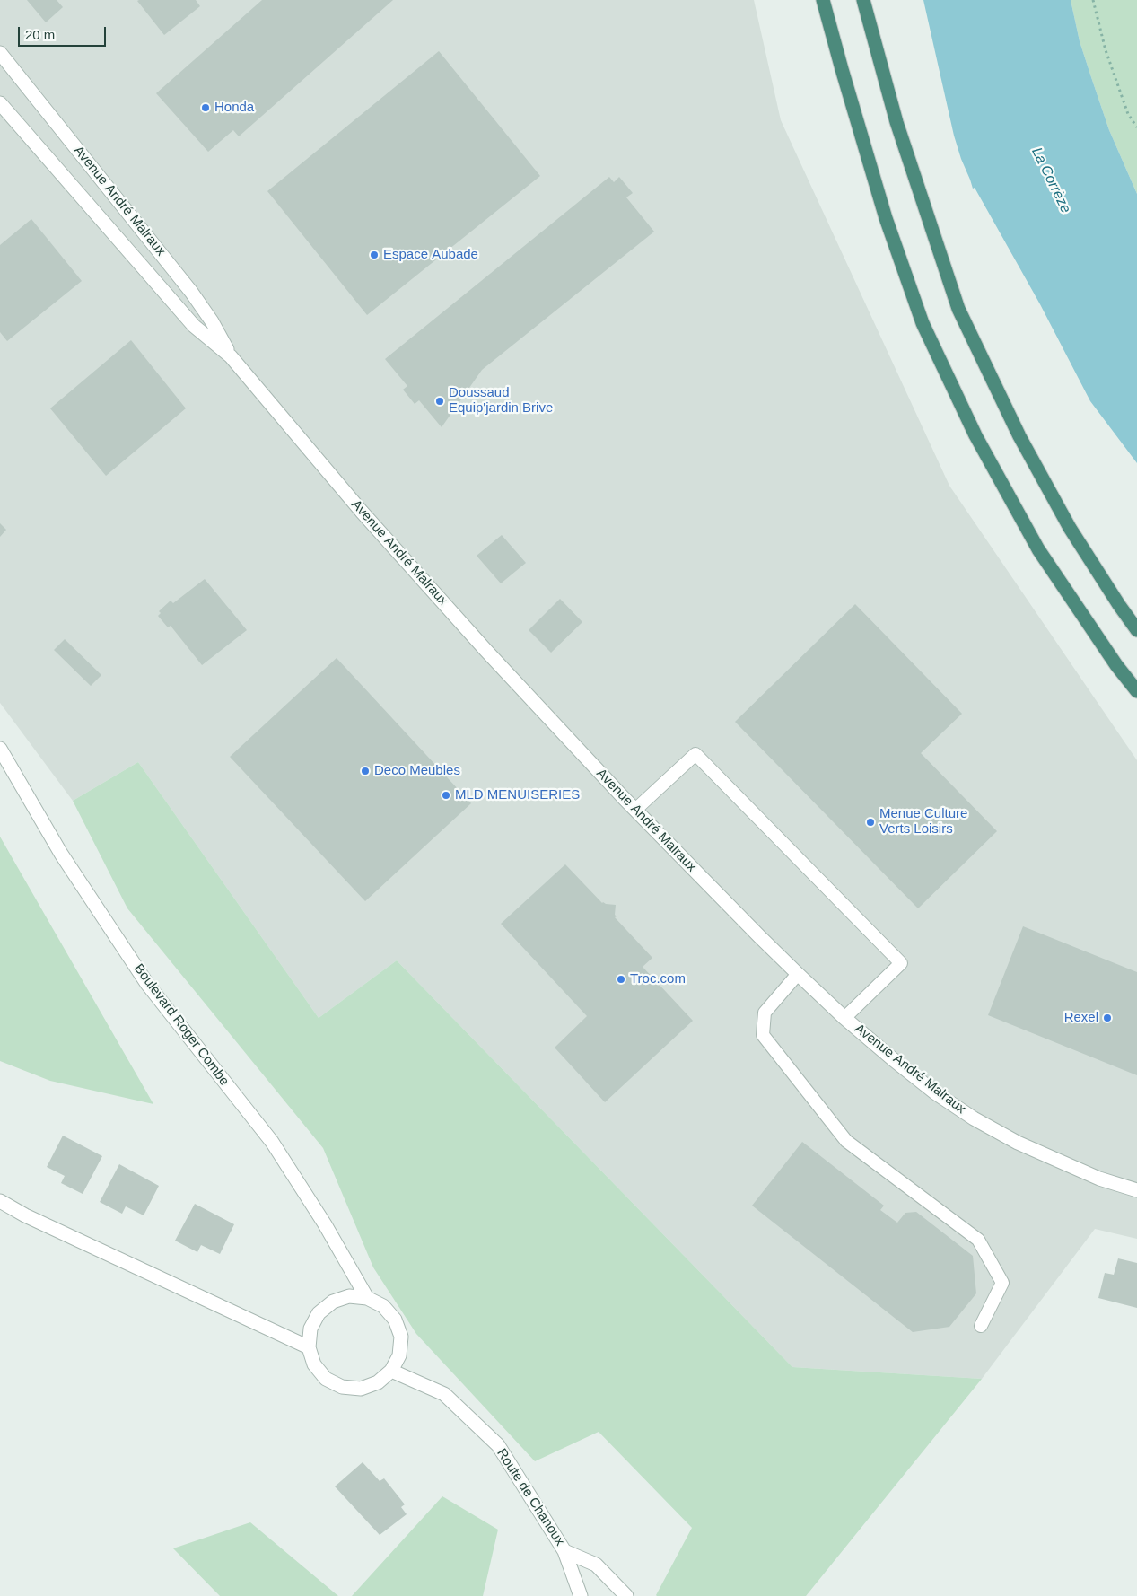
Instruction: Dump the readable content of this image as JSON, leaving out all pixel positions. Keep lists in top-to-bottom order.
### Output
{
  "streets": {
    "street": ["Avenue André Malraux", "Boulevard Roger Combe", "Route de Chanoux"]
  },
  "crossings": [
    ["Boulevard Roger Combe", "Route de Chanoux"]
  ],
  "water": ["La Corrèze"],
  "places": [
    "Honda",
    "Espace Aubade",
    "Doussaud Equip'jardin Brive",
    "Deco Meubles",
    "MLD MENUISERIES",
    "Menue Culture Verts Loisirs",
    "Troc.com",
    "Rexel"
  ],
  "scale_bar": "20 m"
}
